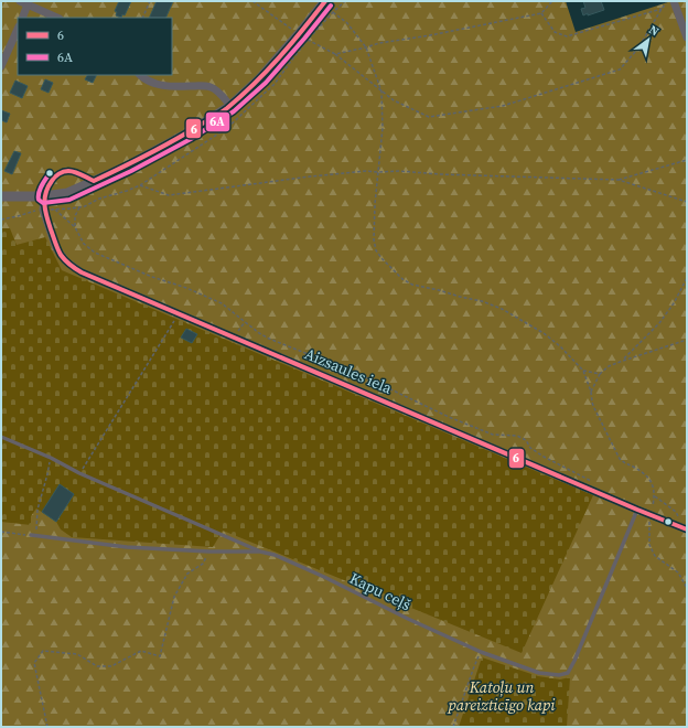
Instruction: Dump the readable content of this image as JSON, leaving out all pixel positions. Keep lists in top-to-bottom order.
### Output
{
  "streets": {
    "street": ["Aizsaules iela"],
    "lane": ["Kapu ceļš"]
  },
  "crossings": [
    ["Aizsaules iela", "Kapu ceļš"]
  ],
  "parks": ["Katoļu un pareizticīgo kapi"],
  "lines": ["transit line 6", "transit line 6A"],
  "legend": ["6", "6A"],
  "north": "top right"
}
